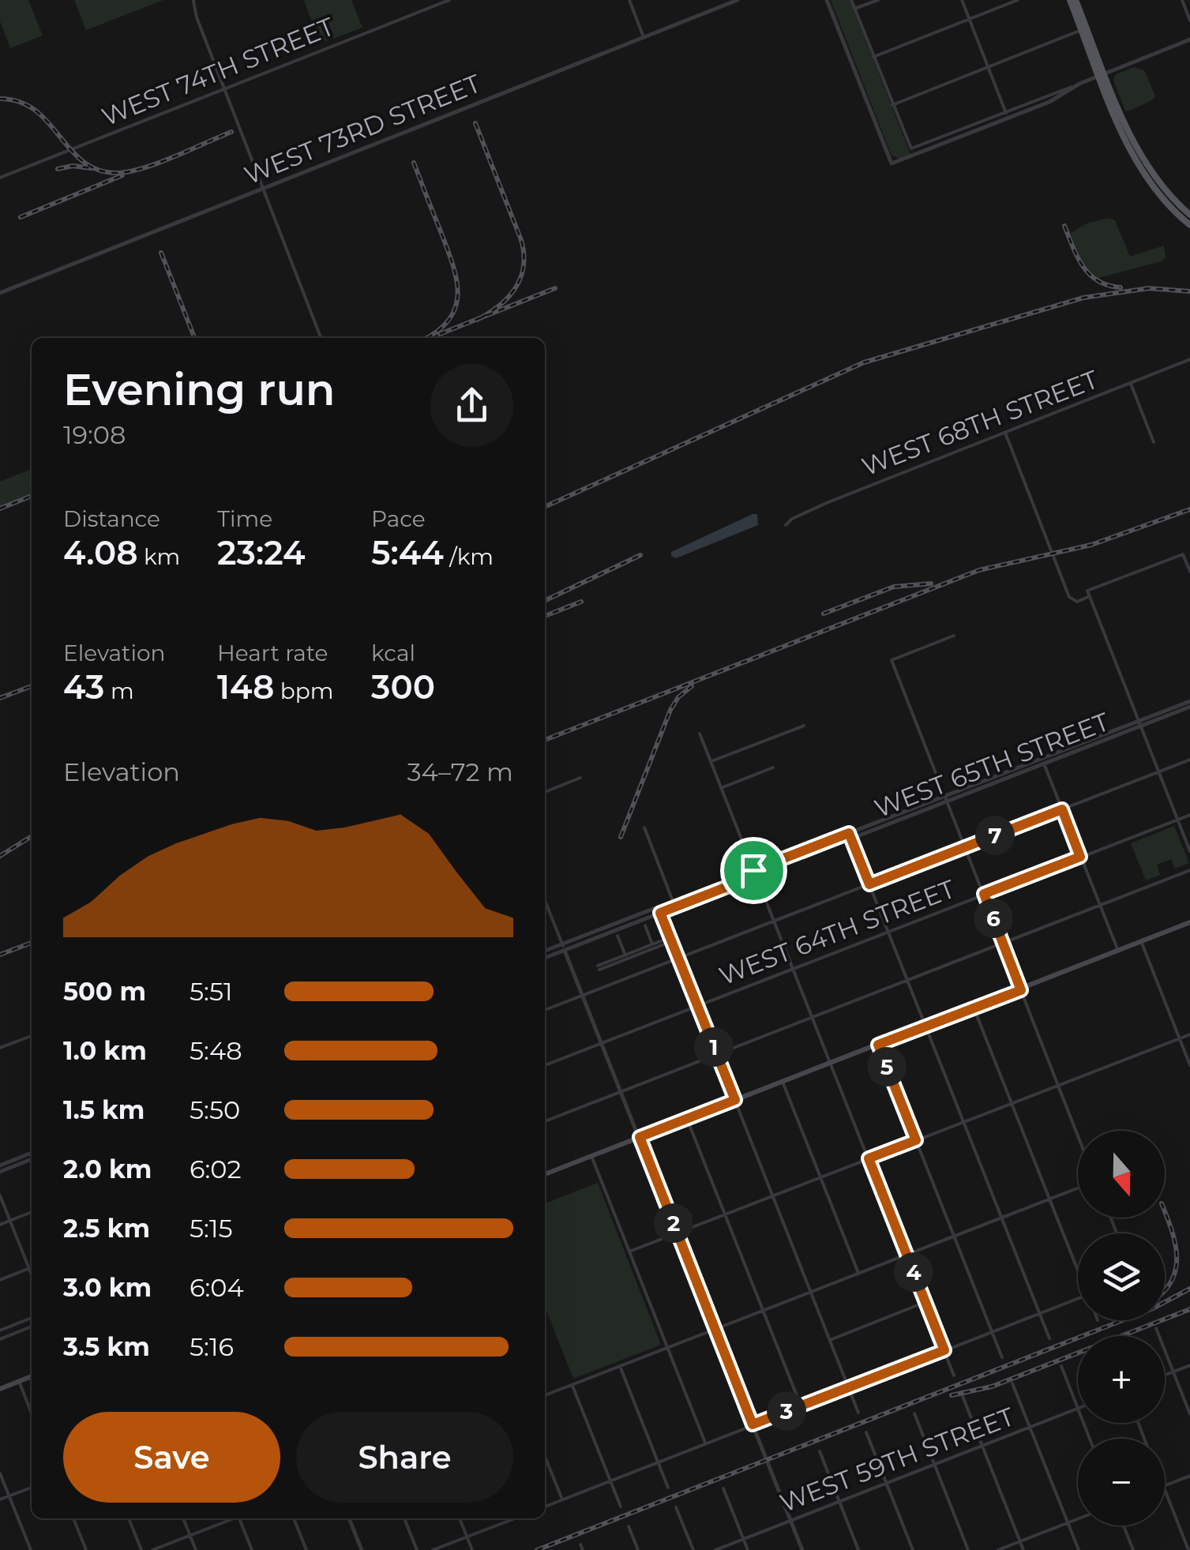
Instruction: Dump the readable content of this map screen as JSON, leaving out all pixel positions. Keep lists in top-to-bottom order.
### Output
{
  "streets": {
    "street": [
      "WEST 74TH STREET",
      "WEST 73RD STREET",
      "WEST 68TH STREET",
      "WEST 65TH STREET",
      "WEST 64TH STREET",
      "WEST 59TH STREET"
    ]
  },
  "north": "bottom",
  "page": {
    "heading": ["Evening run", "19:08"],
    "stats": [
      ["Distance", "4.08 km"],
      ["Time", "23:24"],
      ["Pace", "5:44 /km"],
      ["Elevation", "43 m"],
      ["Heart rate", "148 bpm"],
      ["kcal", "300"]
    ],
    "chart": ["Elevation", "34–72 m"],
    "pins": [
      "7",
      "6",
      "1",
      "5",
      "2",
      "4",
      "3"
    ],
    "list": [
      {
        "name": "500 m",
        "note": "5:51"
      },
      {
        "name": "1.0 km",
        "note": "5:48"
      },
      {
        "name": "1.5 km",
        "note": "5:50"
      },
      {
        "name": "2.0 km",
        "note": "6:02"
      },
      {
        "name": "2.5 km",
        "note": "5:15"
      },
      {
        "name": "3.0 km",
        "note": "6:04"
      },
      {
        "name": "3.5 km",
        "note": "5:16"
      }
    ],
    "map_buttons": ["+", "−"],
    "buttons": ["Save", "Share"]
  }
}
